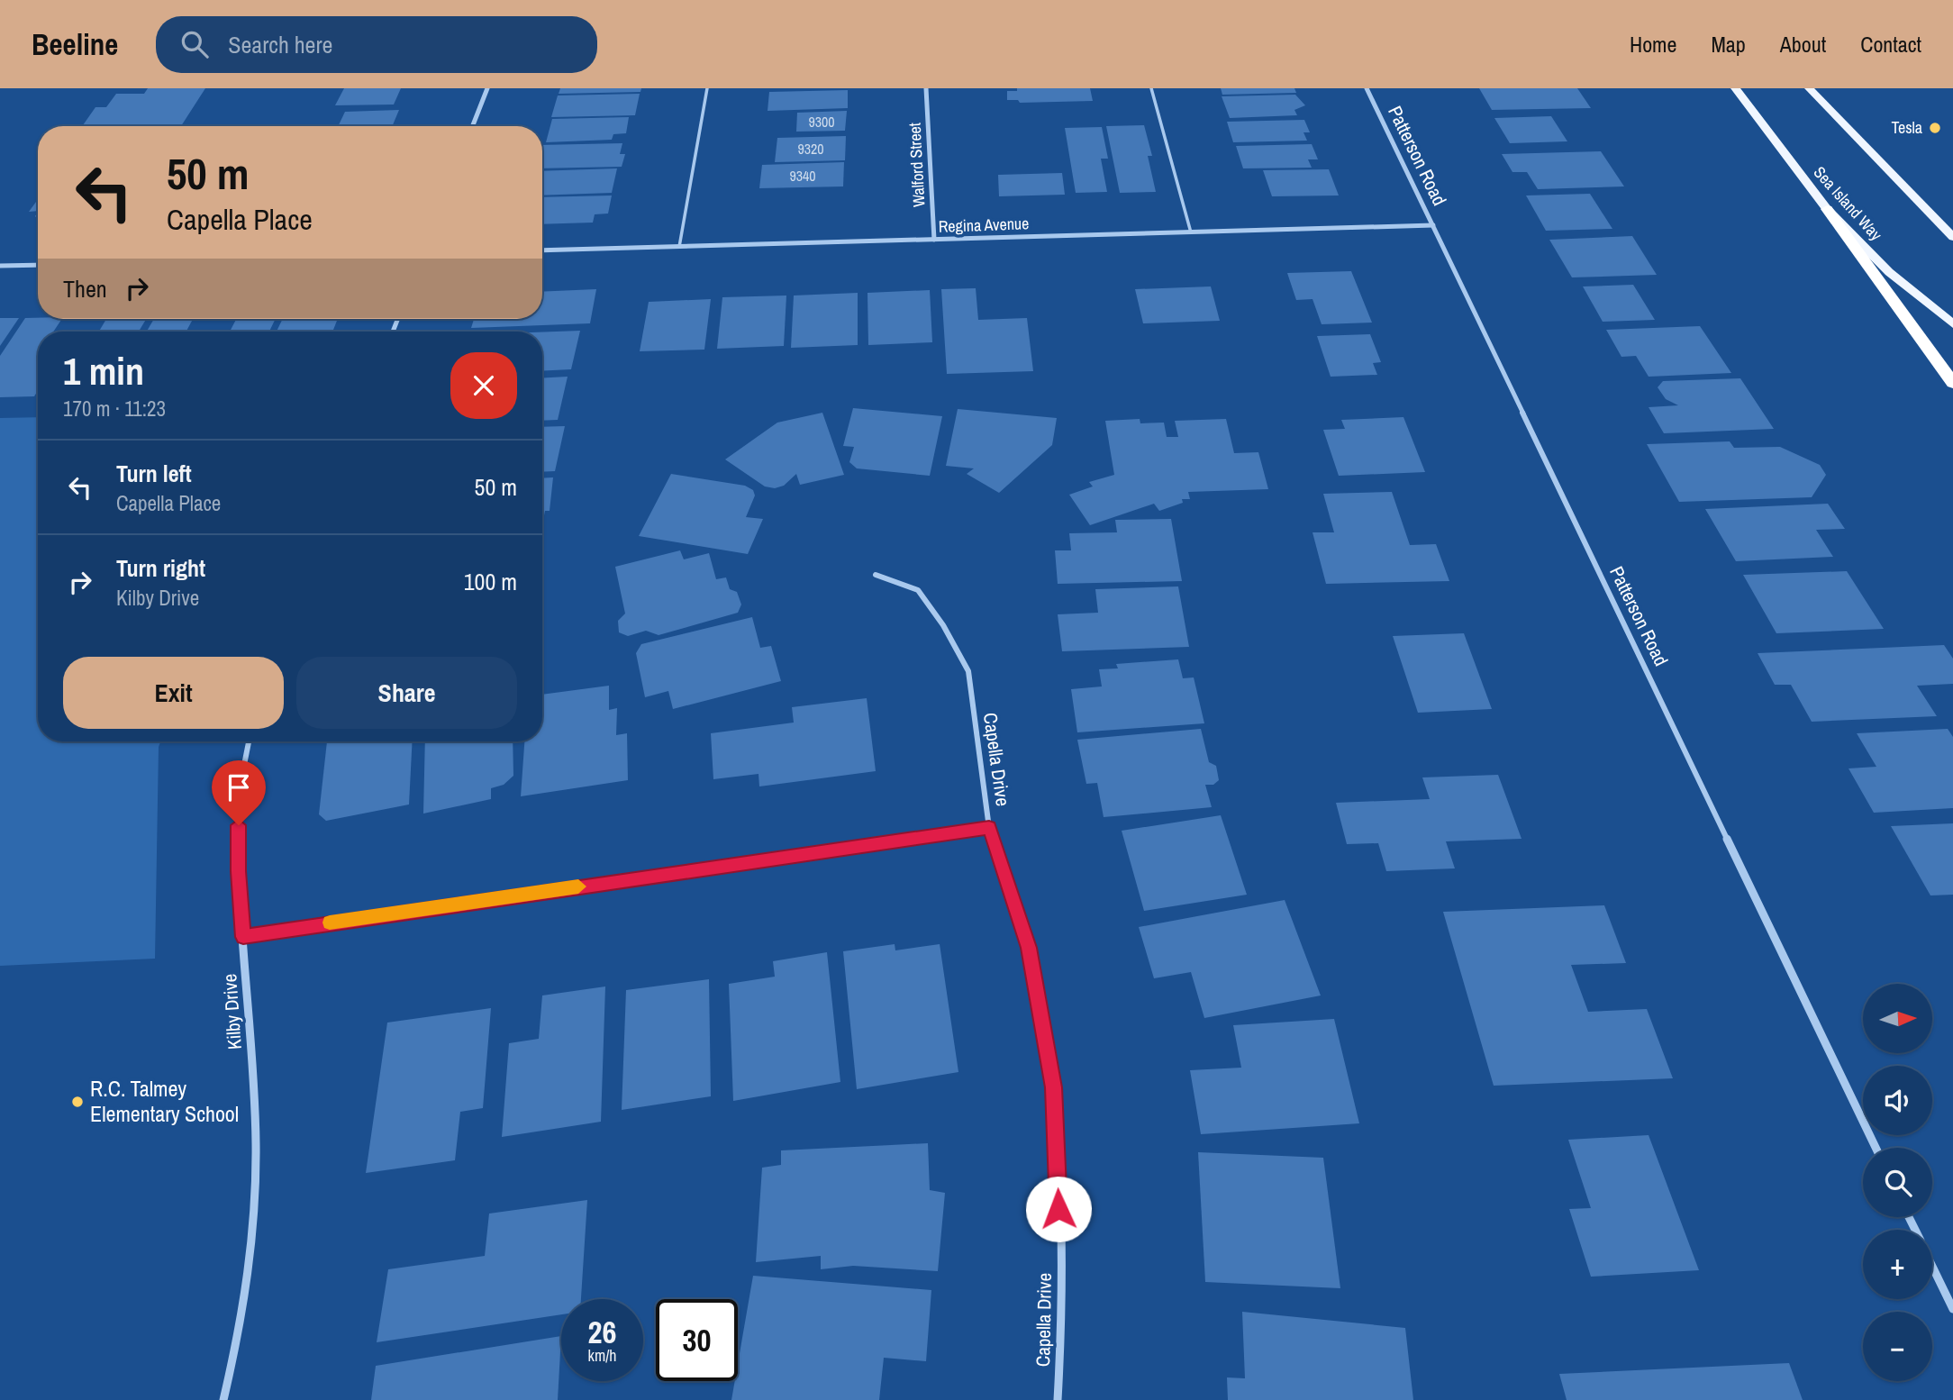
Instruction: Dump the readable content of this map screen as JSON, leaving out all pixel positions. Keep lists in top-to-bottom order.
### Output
{
  "streets": {
    "main road": ["Sea Island Way"],
    "street": [
      "Patterson Road",
      "Walford Street",
      "Regina Avenue",
      "Capella Drive",
      "Kilby Drive"
    ]
  },
  "crossings": [
    ["Patterson Road", "Regina Avenue"],
    ["Walford Street", "Regina Avenue"]
  ],
  "places": ["Tesla", "R.C. Talmey Elementary School"],
  "house_numbers": ["9300", "9320", "9340"],
  "north": "right",
  "page": {
    "header": "Beeline",
    "search": "Search here",
    "nav": [
      "Home",
      "Map",
      "About",
      "Contact"
    ],
    "turn": ["50 m", "Capella Place"],
    "then": "Then",
    "heading": ["1 min", "170 m · 11:23"],
    "list": [
      {
        "name": "Turn left",
        "note": "Capella Place",
        "value": "50 m"
      },
      {
        "name": "Turn right",
        "note": "Kilby Drive",
        "value": "100 m"
      }
    ],
    "buttons": ["Exit", "Share"],
    "map_buttons": ["+", "−"],
    "speed": "26 km/h",
    "limit": "30"
  }
}
